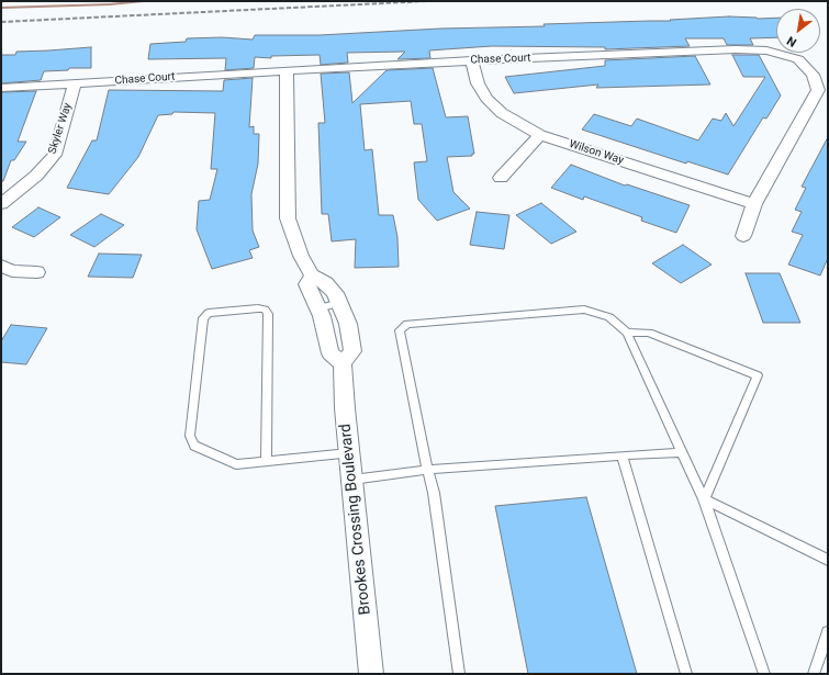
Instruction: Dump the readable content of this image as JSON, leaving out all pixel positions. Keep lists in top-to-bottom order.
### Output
{
  "streets": {
    "street": [
      "Chase Court",
      "Skyler Way",
      "Wilson Way",
      "Brookes Crossing Boulevard"
    ]
  },
  "crossings": [
    ["Chase Court", "Skyler Way"],
    ["Chase Court", "Wilson Way"],
    ["Chase Court", "Brookes Crossing Boulevard"]
  ],
  "north": "bottom left"
}
